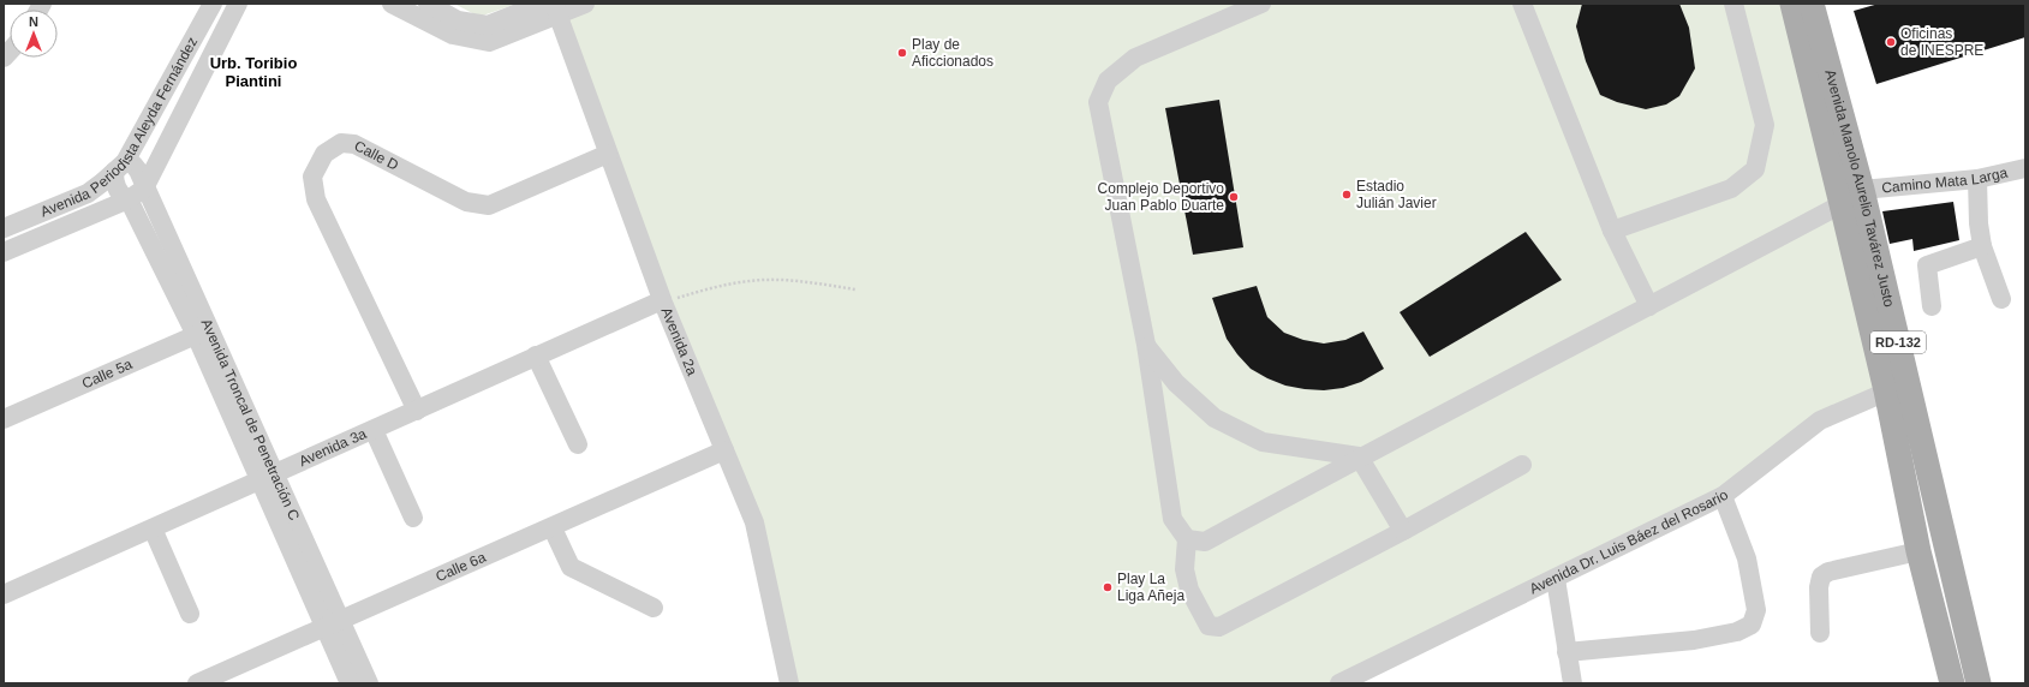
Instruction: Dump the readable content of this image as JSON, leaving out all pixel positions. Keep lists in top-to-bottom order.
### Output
{
  "streets": {
    "main road": ["Avenida Manolo Aurelio Tavárez Justo", "RD-132"],
    "street": [
      "Avenida Periodista Aleyda Fernández",
      "Calle D",
      "Camino Mata Larga",
      "Avenida 2a",
      "Calle 5a",
      "Avenida Troncal de Penetración C",
      "Avenida 3a",
      "Avenida Dr. Luis Báez del Rosario",
      "Calle 6a"
    ]
  },
  "crossings": [
    ["Avenida Periodista Aleyda Fernández", "Avenida Troncal de Penetración C"],
    ["Calle D", "Avenida 2a"],
    ["Calle D", "Avenida 3a"],
    ["Camino Mata Larga", "Avenida Manolo Aurelio Tavárez Justo"],
    ["Avenida Manolo Aurelio Tavárez Justo", "Avenida Dr. Luis Báez del Rosario"],
    ["Avenida 2a", "Avenida 3a"],
    ["Avenida 2a", "Calle 6a"],
    ["Calle 5a", "Avenida Troncal de Penetración C"],
    ["Avenida Troncal de Penetración C", "Avenida 3a"],
    ["Avenida Troncal de Penetración C", "Calle 6a"]
  ],
  "districts": ["Urb. Toribio Piantini"],
  "places": [
    "Oficinas de INESPRE",
    "Play de Aficcionados",
    "Estadio Julián Javier",
    "Complejo Deportivo Juan Pablo Duarte",
    "Play La Liga Añeja"
  ],
  "north": "top"
}
